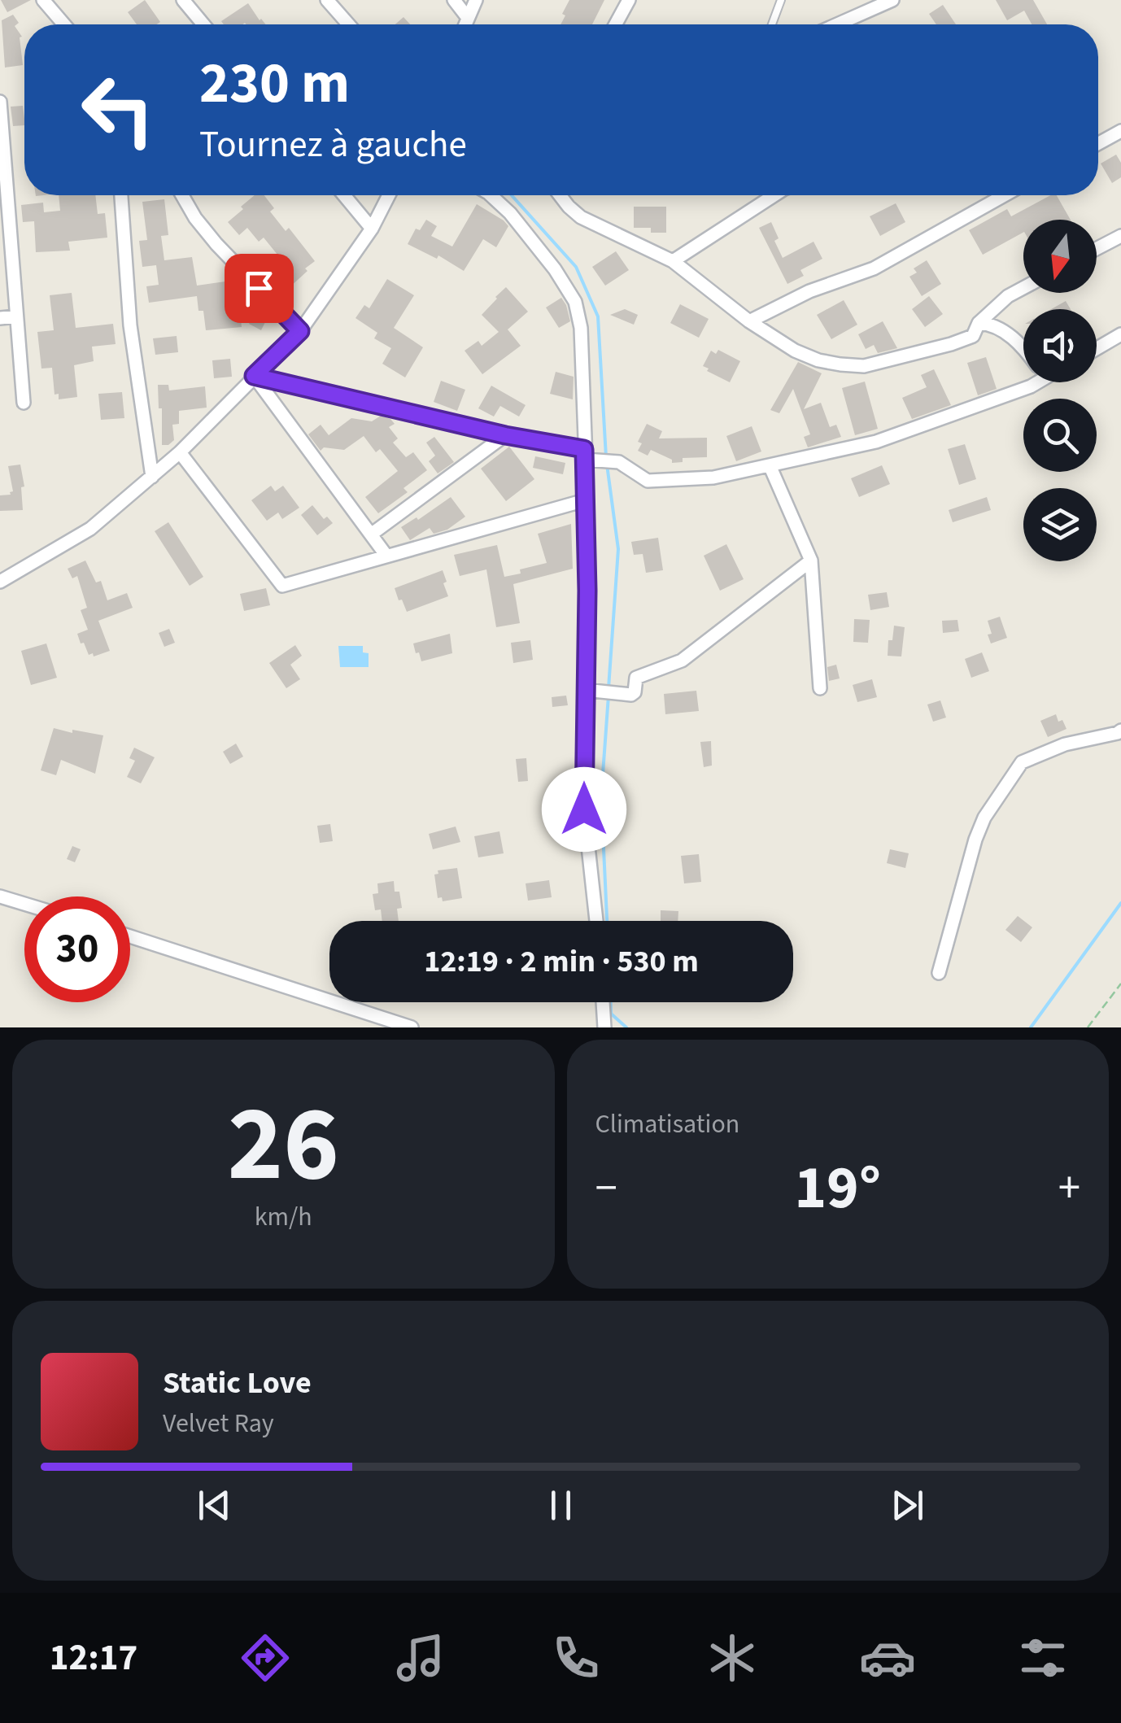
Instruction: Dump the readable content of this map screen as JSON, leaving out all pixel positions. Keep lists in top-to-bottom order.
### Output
{
  "north": "bottom",
  "page": {
    "turn": ["230 m", "Tournez à gauche"],
    "limit": "30",
    "trip": "12:19 · 2 min · 530 m",
    "tile": [
      ["26", "km/h"],
      "Climatisation"
    ],
    "heat": ["−", "19°", "+"],
    "song": ["Static Love", "Velvet Ray"],
    "tabs": "12:17"
  }
}
